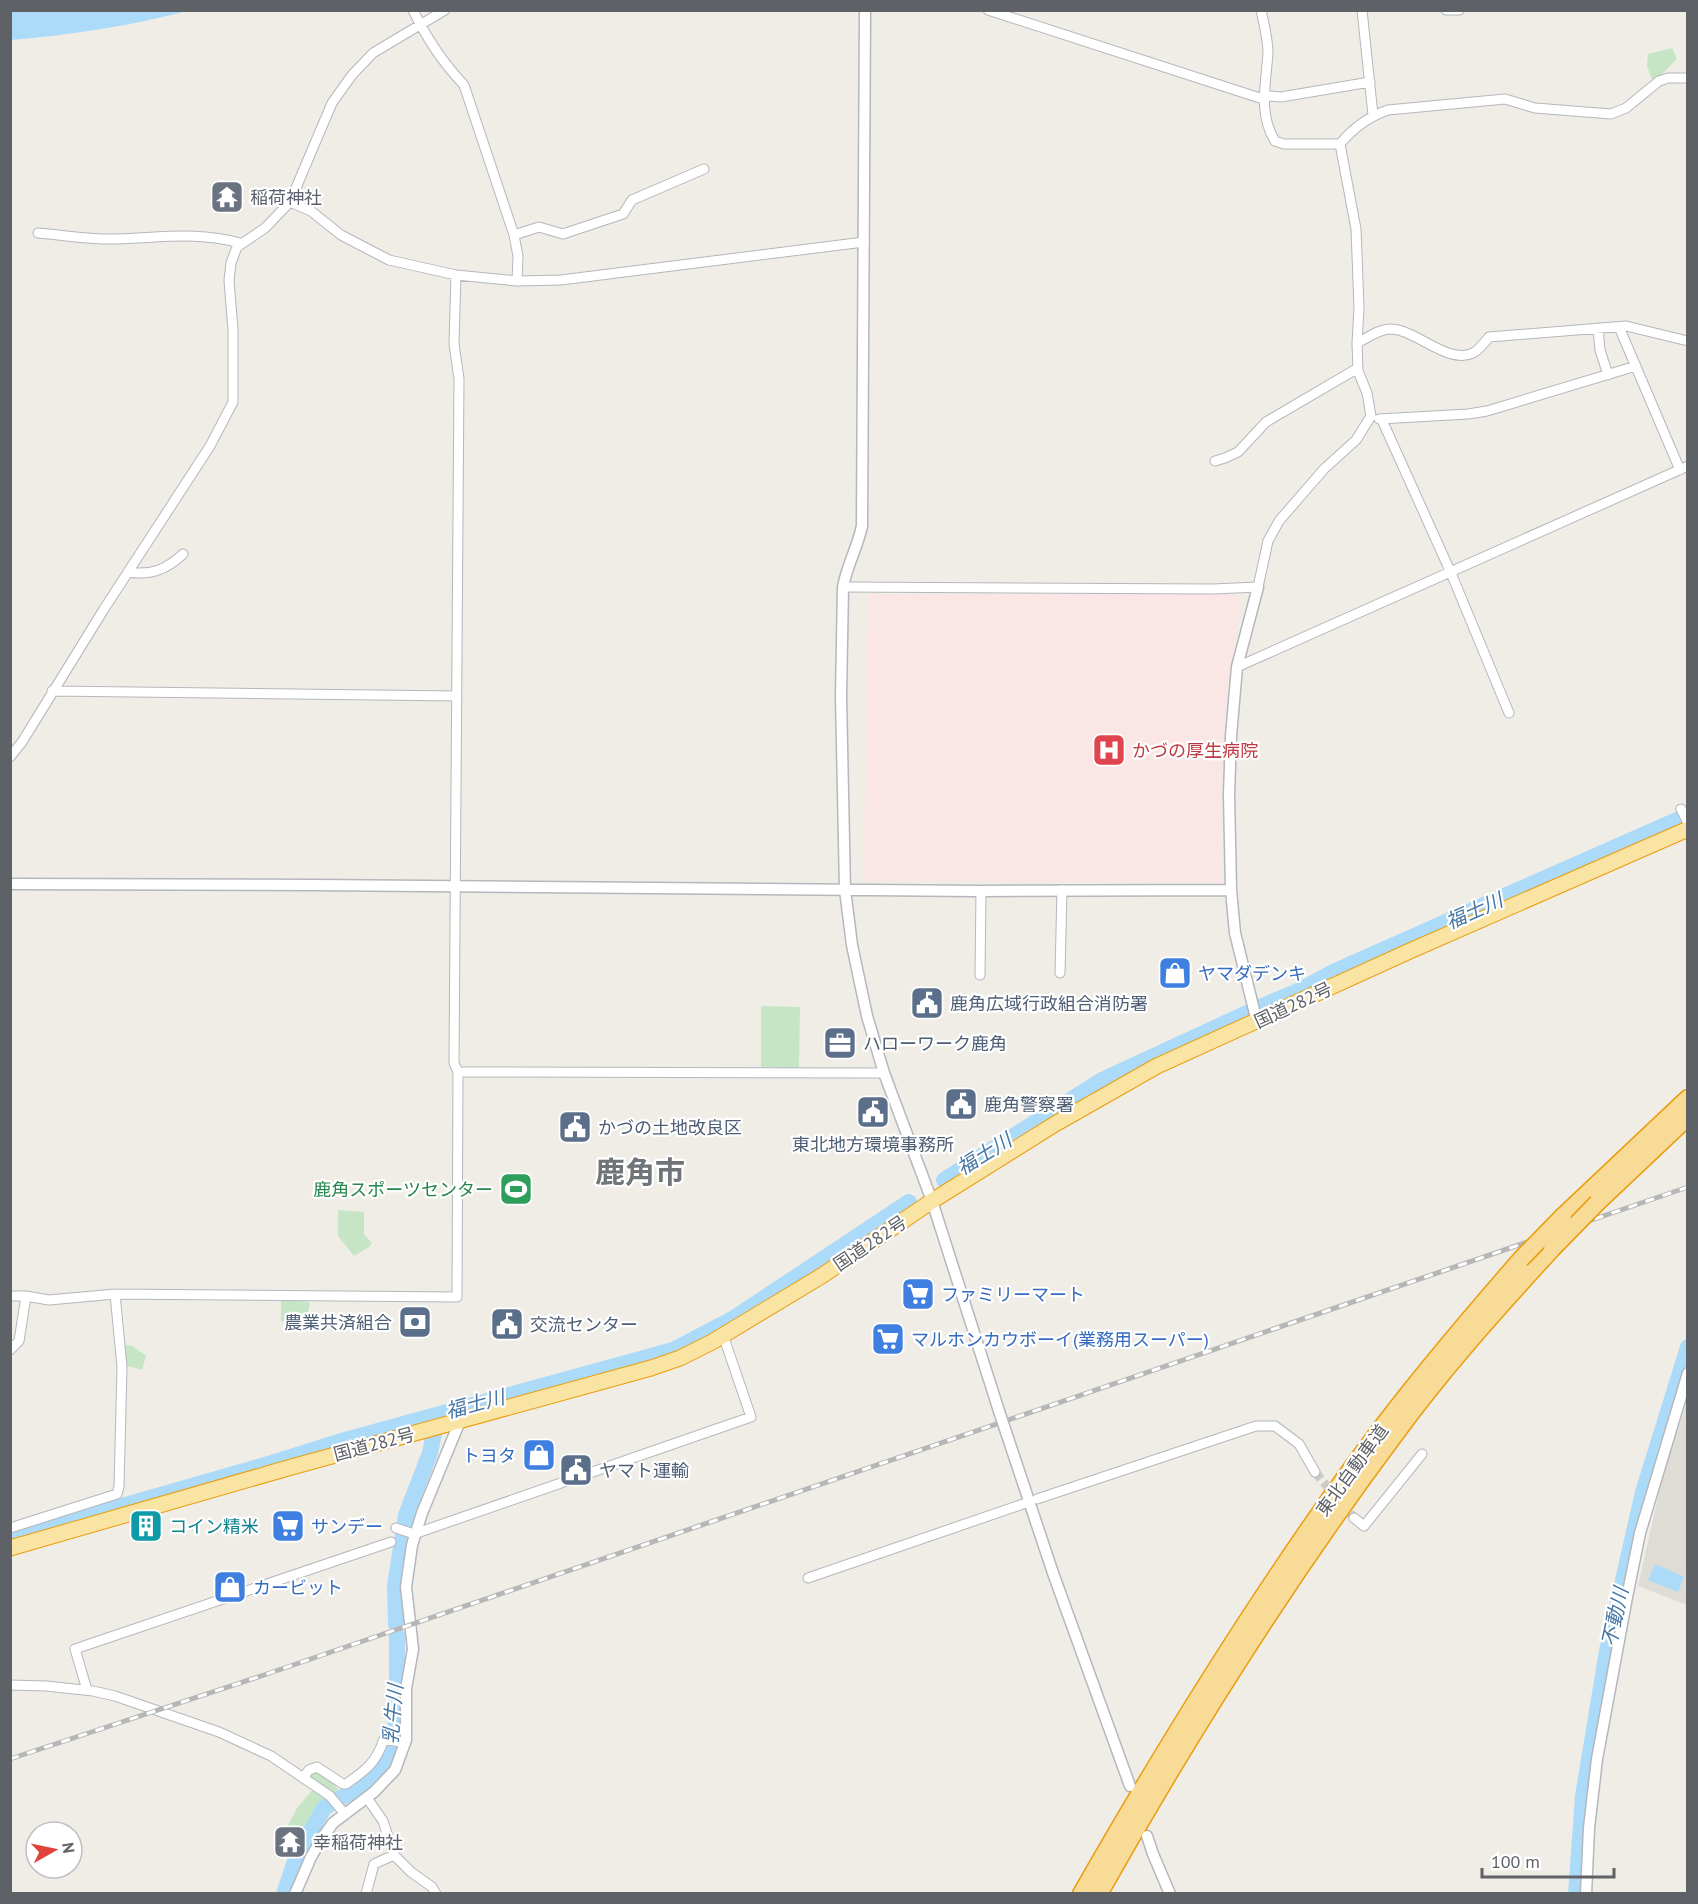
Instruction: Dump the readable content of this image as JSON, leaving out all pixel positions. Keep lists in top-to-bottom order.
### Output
{
  "streets": {
    "highway": ["国道282号", "東北自動車道"]
  },
  "districts": ["鹿角市"],
  "water": ["福士川", "不動川", "乳牛川"],
  "places": {
    "temple": ["稲荷神社", "幸稲荷神社"],
    "hospital": ["かづの厚生病院"],
    "shop": ["ヤマダデンキ", "トヨタ", "カービット"],
    "public building": [
      "鹿角広域行政組合消防署",
      "鹿角警察署",
      "東北地方環境事務所",
      "かづの土地改良区",
      "交流センター",
      "ヤマト運輸"
    ],
    "office": ["ハローワーク鹿角"],
    "sports": ["鹿角スポーツセンター"],
    "supermarket": ["ファミリーマート", "マルホンカウボーイ(業務用スーパー)", "サンデー"],
    "bank": ["農業共済組合"],
    "building": ["コイン精米"]
  },
  "scale_bar": "100 m",
  "north": "right"
}
